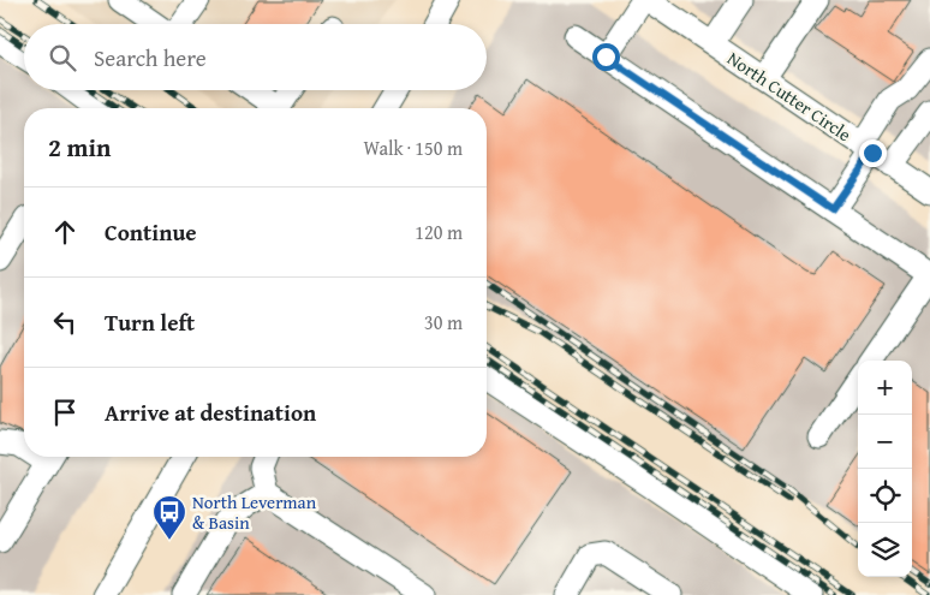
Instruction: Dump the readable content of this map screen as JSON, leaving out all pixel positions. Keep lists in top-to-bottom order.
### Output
{
  "streets": {
    "street": ["North Cutter Circle"]
  },
  "places": {
    "bus stop": ["North Leverman & Basin"]
  },
  "page": {
    "search": "Search here",
    "heading": ["2 min", "Walk · 150 m"],
    "list": [
      ["Continue", "120 m"],
      ["Turn left", "30 m"],
      "Arrive at destination"
    ],
    "map_buttons": ["+", "−"]
  }
}
